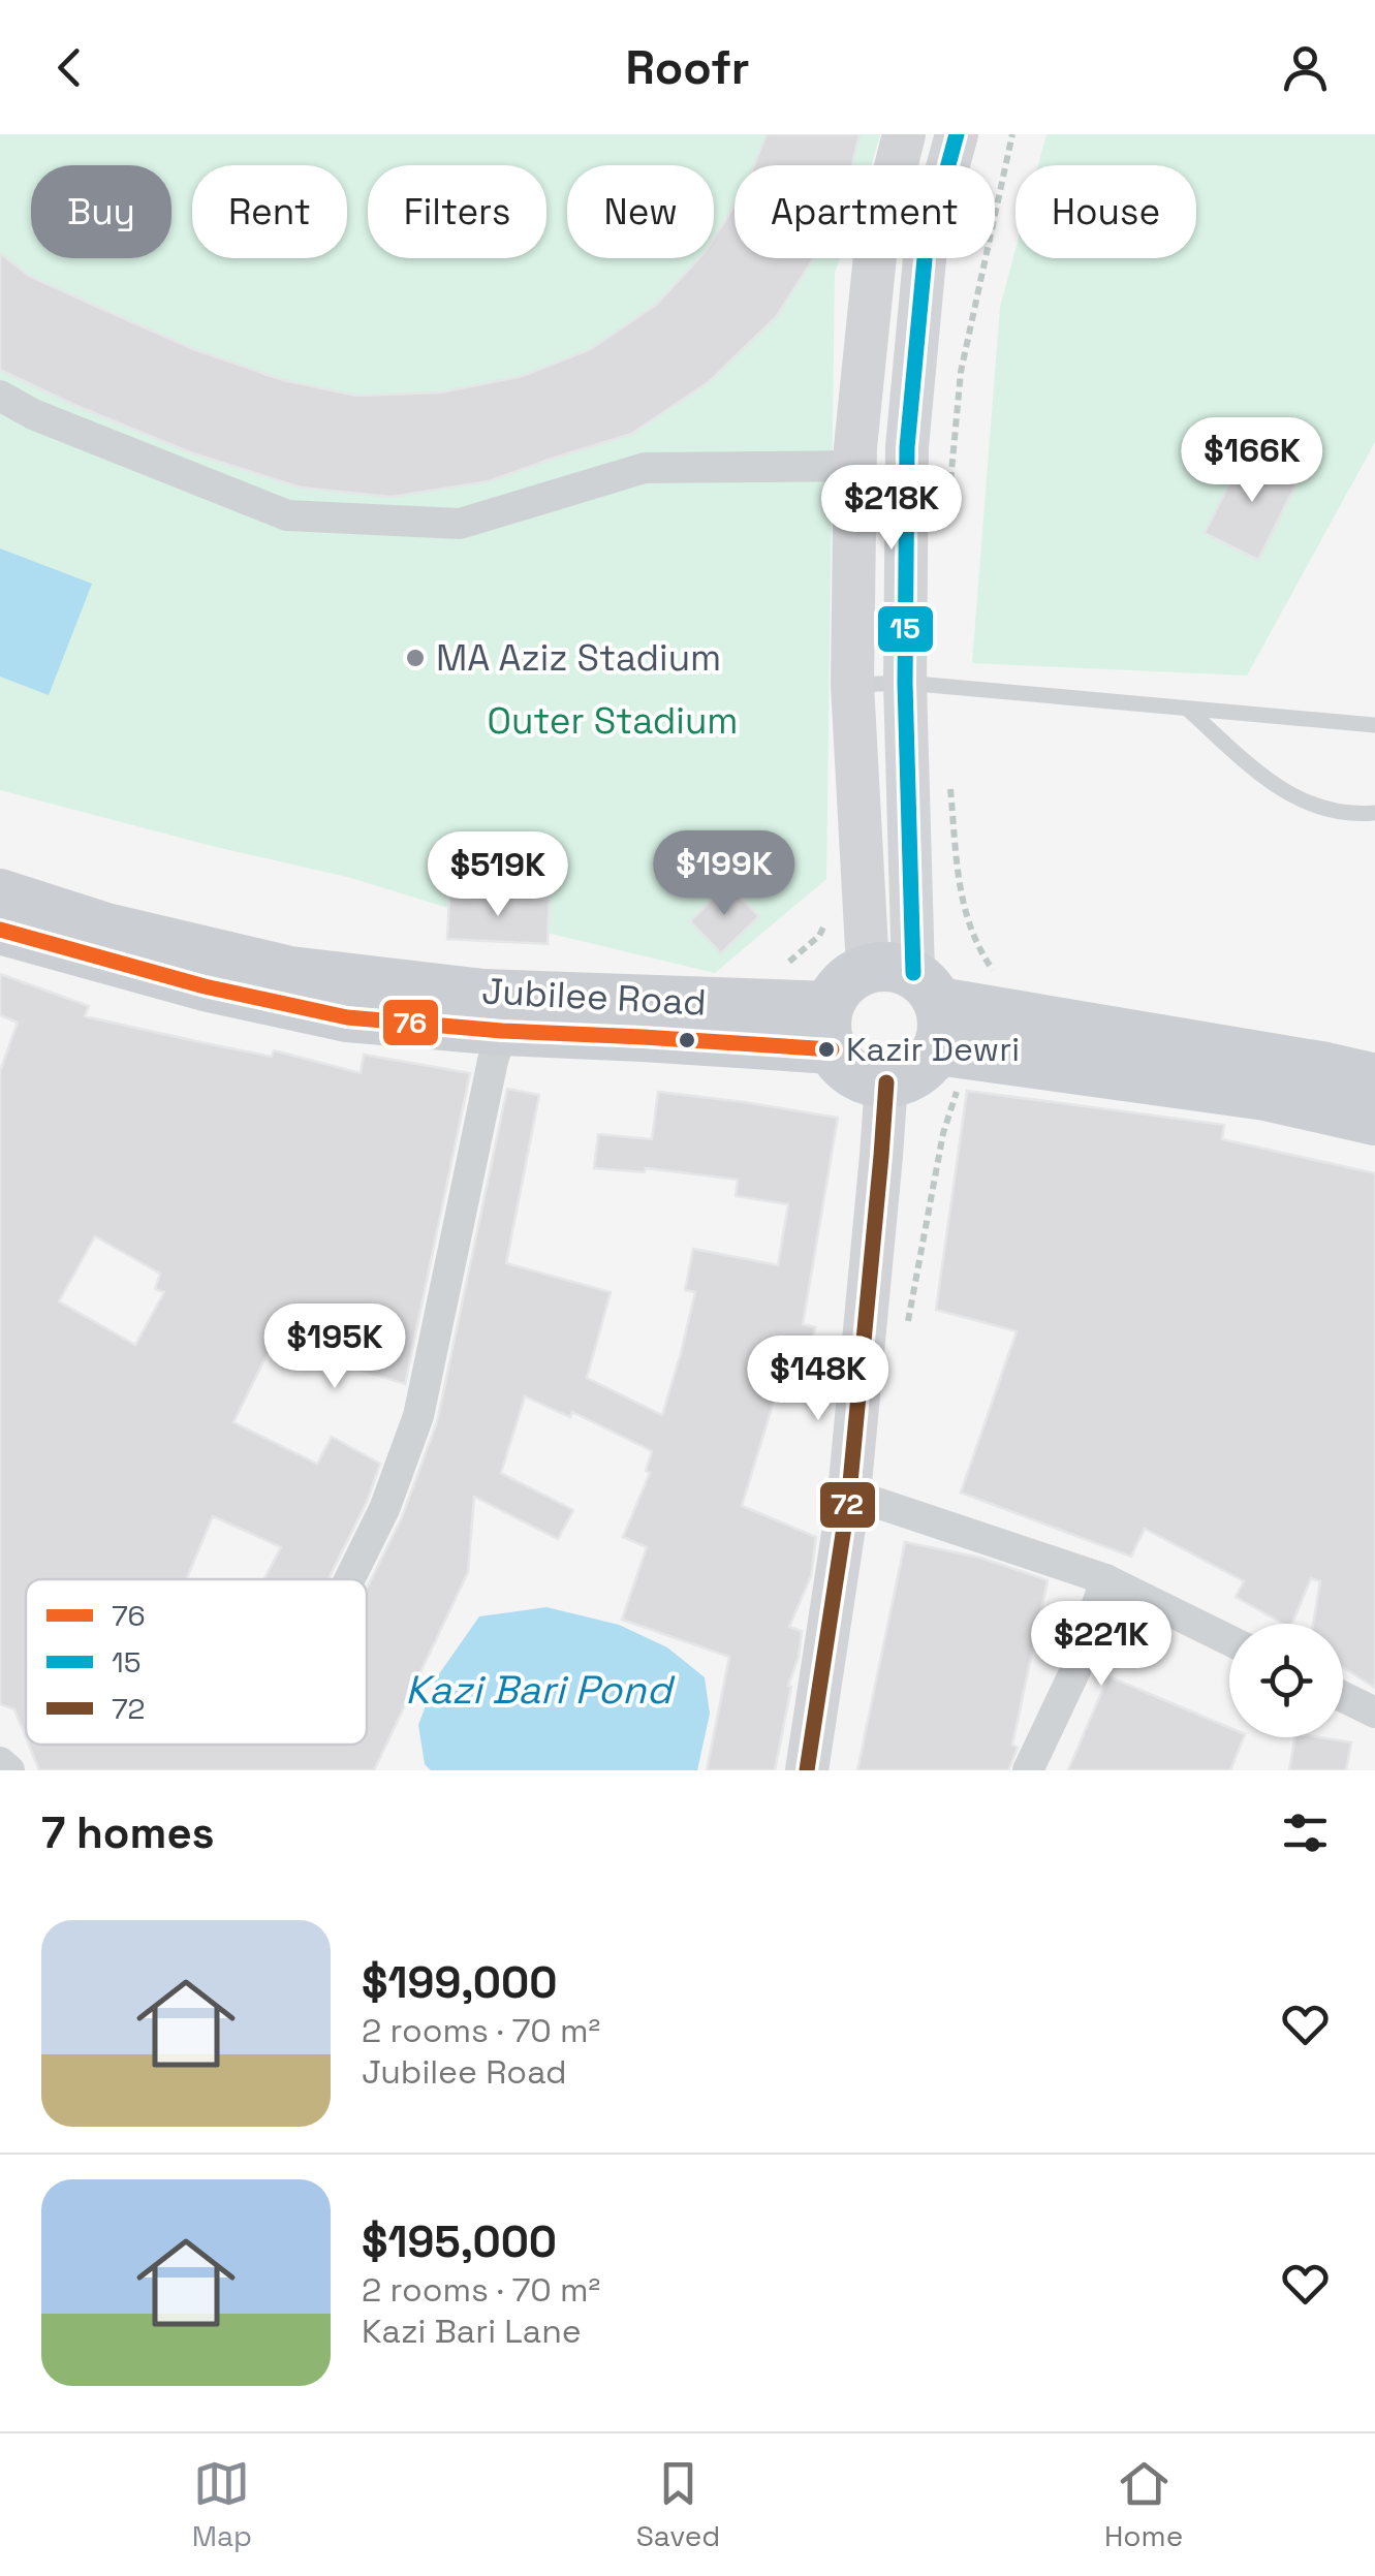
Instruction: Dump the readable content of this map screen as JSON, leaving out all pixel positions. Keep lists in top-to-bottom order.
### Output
{
  "streets": {
    "main road": ["Jubilee Road"]
  },
  "water": ["Kazi Bari Pond"],
  "parks": ["Outer Stadium"],
  "places": ["MA Aziz Stadium", "Kazir Dewri"],
  "lines": ["transit line 15", "transit line 76", "transit line 72"],
  "legend": ["76", "15", "72"],
  "page": {
    "header": "Roofr",
    "chip": [
      "Buy",
      "Rent",
      "Filters",
      "New",
      "Apartment",
      "House"
    ],
    "price": [
      "$166K",
      "$218K",
      "$199K",
      "$519K",
      "$195K",
      "$148K",
      "$221K"
    ],
    "heading": "7 homes",
    "list": [
      {
        "name": "$199,000",
        "note": "2 rooms · 70 m² · Jubilee Road"
      },
      {
        "name": "$195,000",
        "note": "2 rooms · 70 m² · Kazi Bari Lane"
      }
    ],
    "tabs": ["Map", "Saved", "Home"]
  }
}
